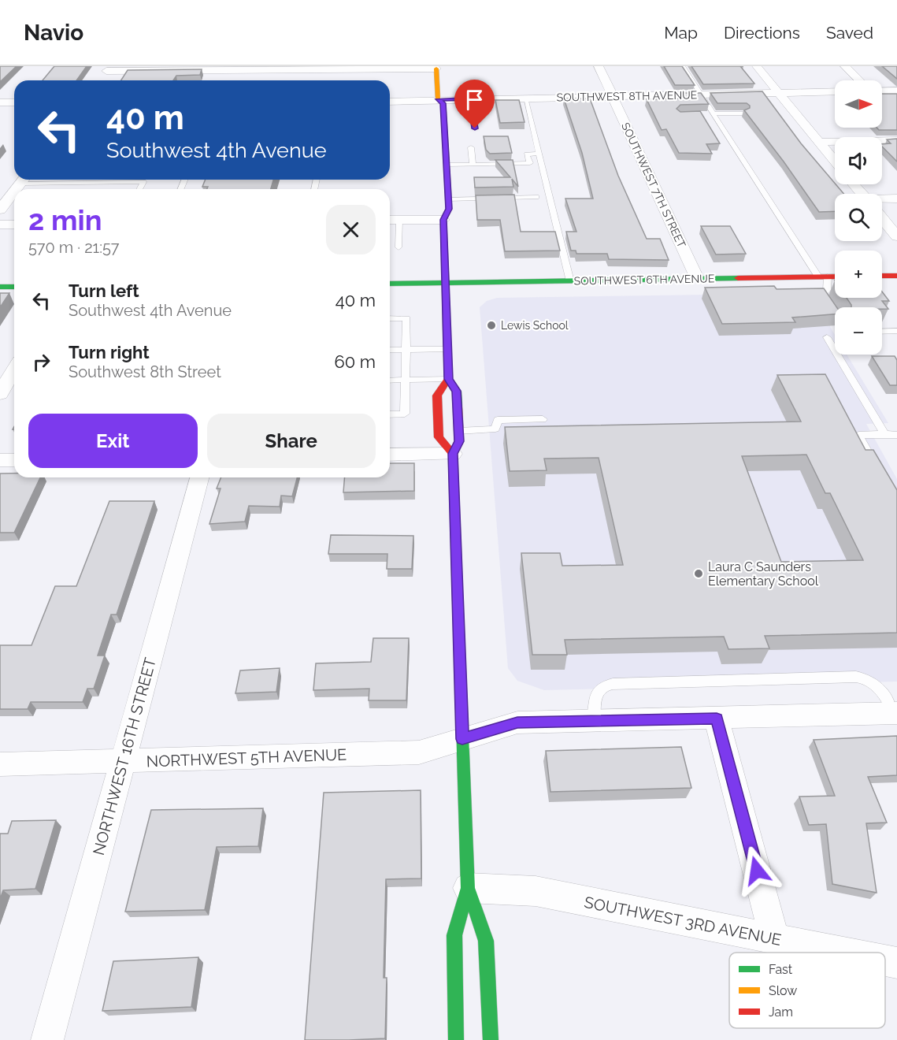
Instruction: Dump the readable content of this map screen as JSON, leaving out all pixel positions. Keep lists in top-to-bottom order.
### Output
{
  "streets": {
    "street": [
      "SOUTHWEST 8TH AVENUE",
      "SOUTHWEST 7TH STREET",
      "SOUTHWEST 6TH AVENUE",
      "NORTHWEST 16TH STREET",
      "NORTHWEST 5TH AVENUE",
      "SOUTHWEST 3RD AVENUE"
    ]
  },
  "crossings": [
    ["SOUTHWEST 8TH AVENUE", "SOUTHWEST 7TH STREET"],
    ["SOUTHWEST 7TH STREET", "SOUTHWEST 6TH AVENUE"],
    ["NORTHWEST 16TH STREET", "NORTHWEST 5TH AVENUE"]
  ],
  "places": ["Lewis School", "Laura C Saunders Elementary School"],
  "legend": ["Fast", "Slow", "Jam"],
  "north": "right",
  "page": {
    "header": "Navio",
    "nav": ["Map", "Directions", "Saved"],
    "map_buttons": ["+", "−"],
    "turn": ["40 m", "Southwest 4th Avenue"],
    "heading": ["2 min", "570 m · 21:57"],
    "list": [
      {
        "name": "Turn left",
        "note": "Southwest 4th Avenue",
        "value": "40 m"
      },
      {
        "name": "Turn right",
        "note": "Southwest 8th Street",
        "value": "60 m"
      }
    ],
    "buttons": ["Exit", "Share"]
  }
}
